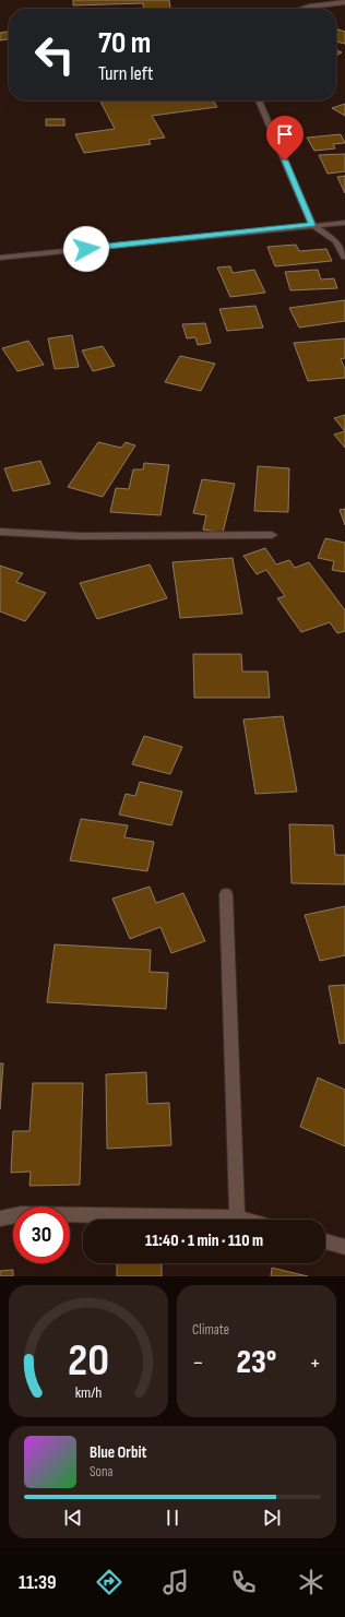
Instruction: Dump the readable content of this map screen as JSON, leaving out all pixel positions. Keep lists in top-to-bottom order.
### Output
{
  "page": {
    "turn": ["70 m", "Turn left"],
    "limit": "30",
    "trip": "11:40 · 1 min · 110 m",
    "tile": "Climate",
    "heat": ["−", "23°", "+"],
    "song": ["Blue Orbit", "Sona"],
    "tabs": "11:39",
    "gauge": ["20", "km/h"]
  }
}
